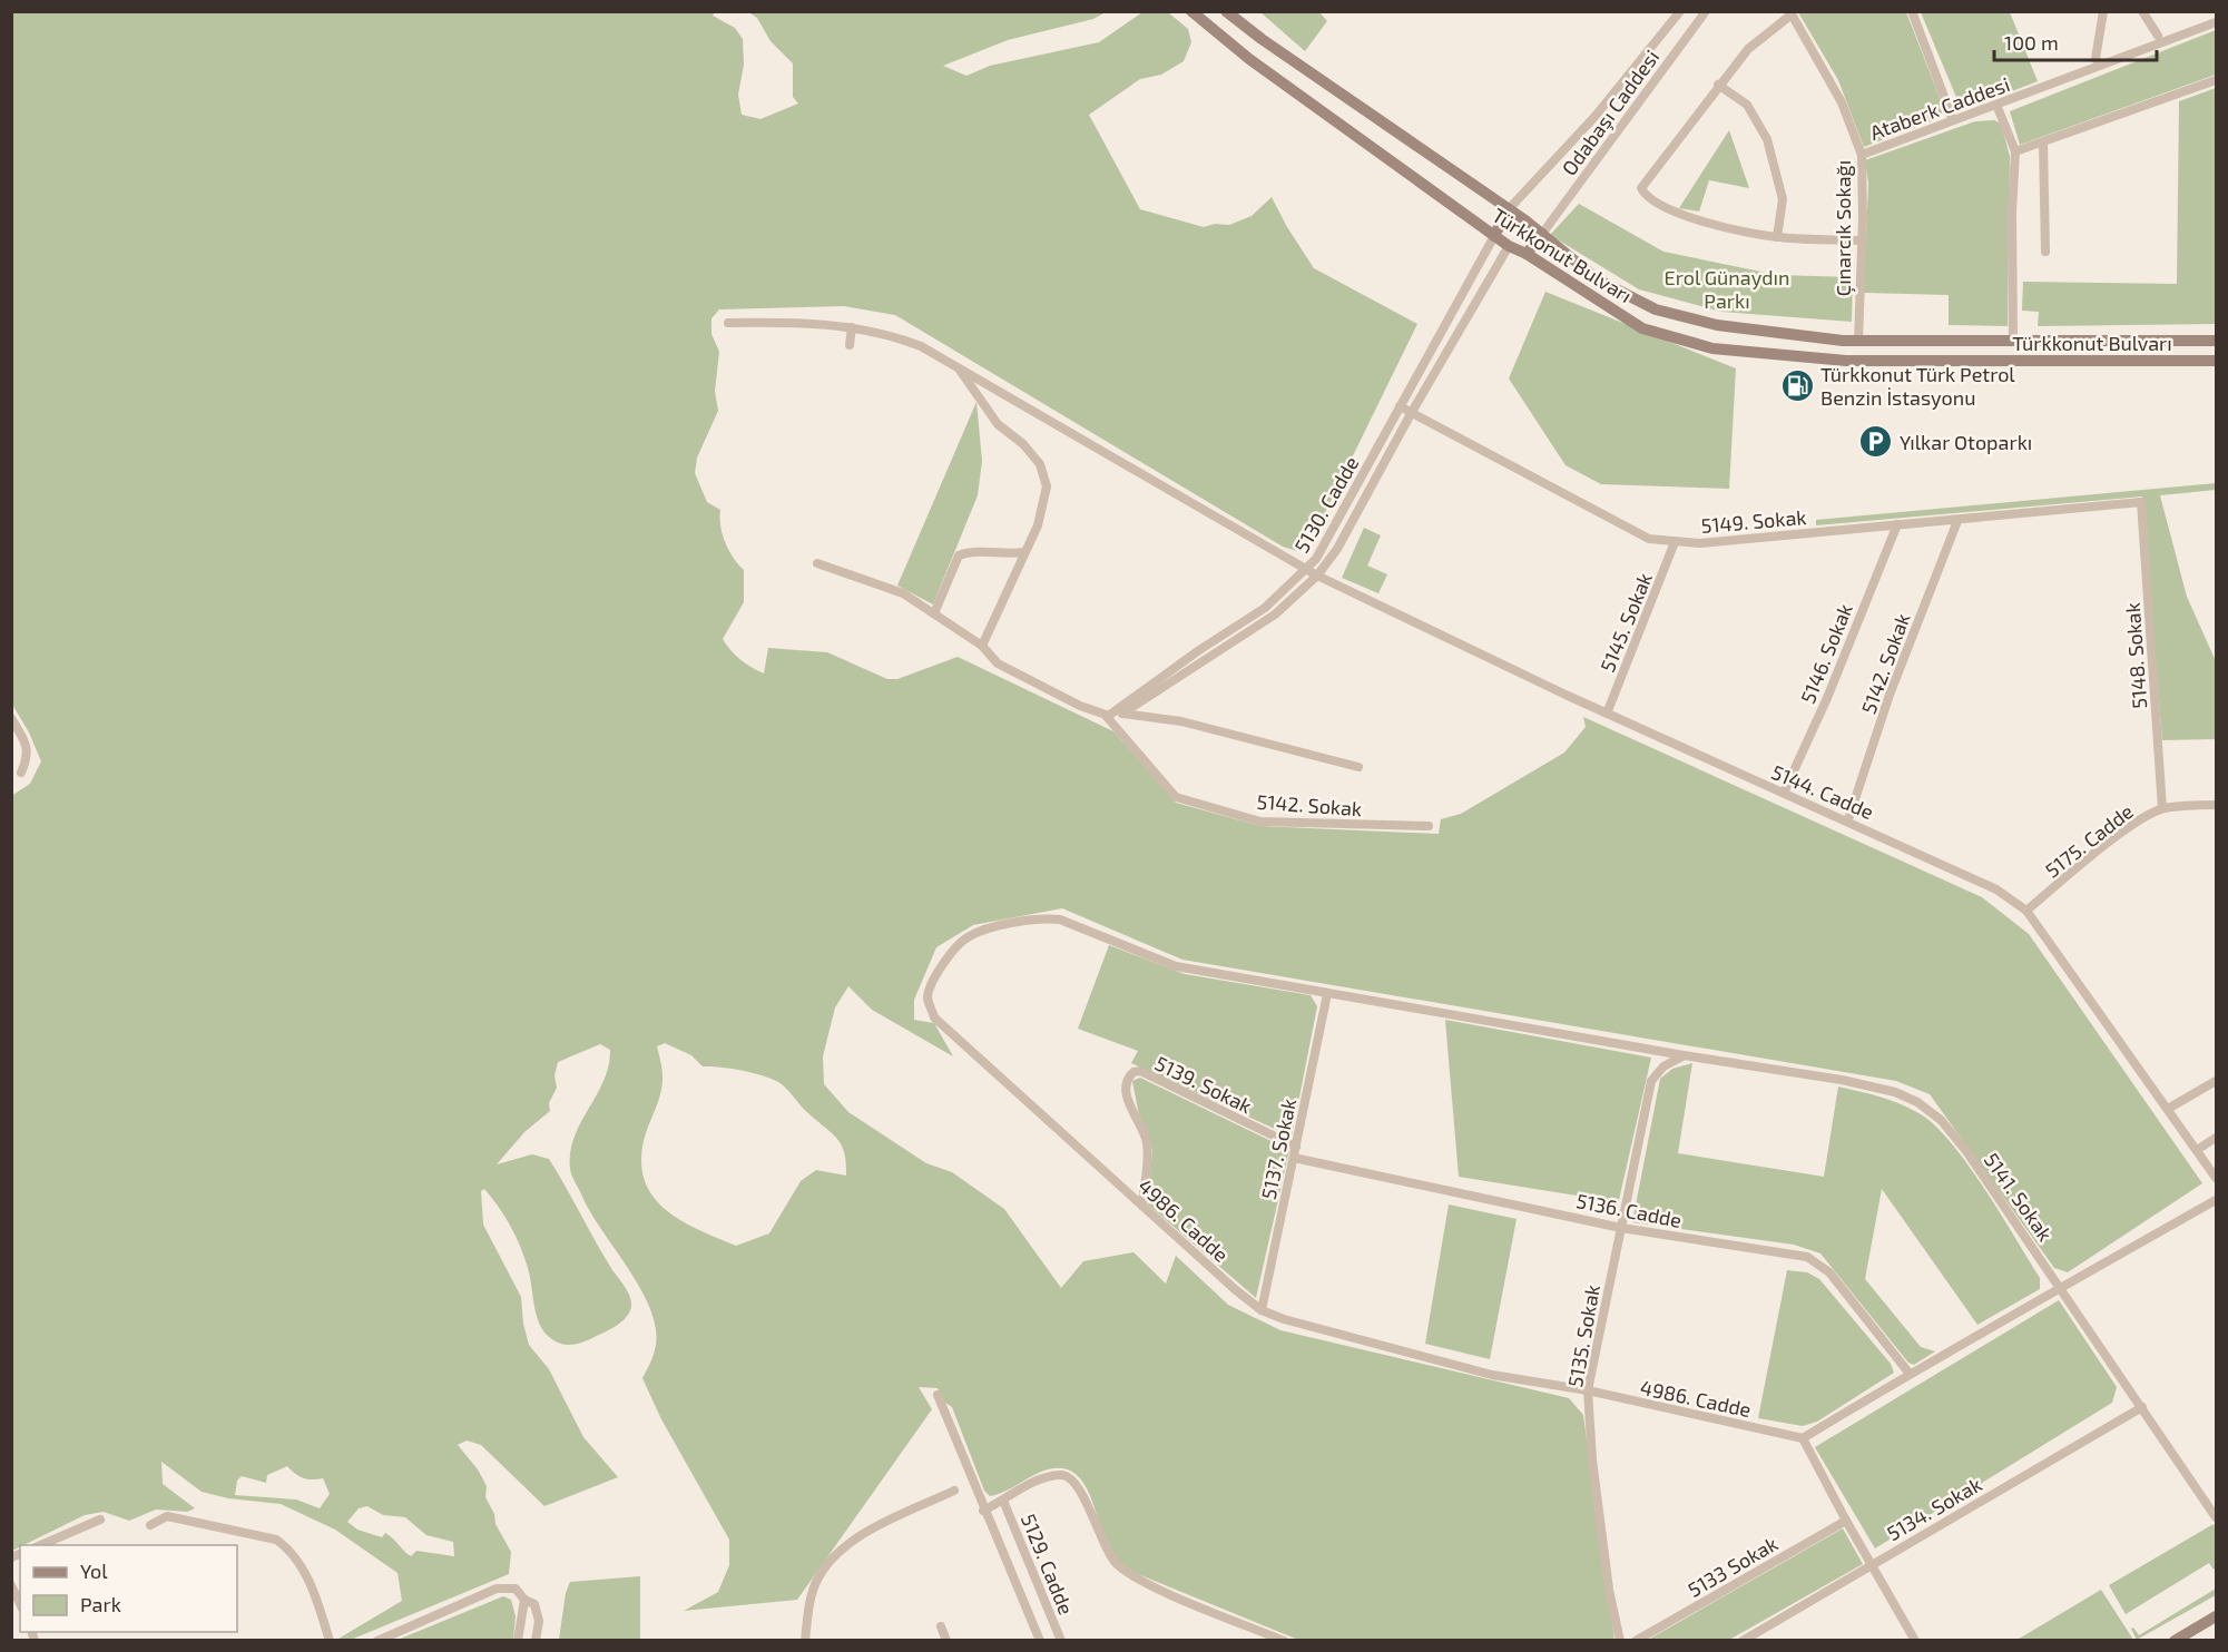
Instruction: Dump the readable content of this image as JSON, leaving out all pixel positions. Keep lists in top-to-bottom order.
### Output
{
  "streets": {
    "street": [
      "Ataberk Caddesi",
      "Odabaşı Caddesi",
      "Çınarcık Sokağı",
      "Türkkonut Bulvarı",
      "5130. Cadde",
      "5149. Sokak",
      "5145. Sokak",
      "5146. Sokak",
      "5148. Sokak",
      "5142. Sokak",
      "5144. Cadde",
      "5175. Cadde",
      "5139. Sokak",
      "5137. Sokak",
      "5141. Sokak",
      "5136. Cadde",
      "4986. Cadde",
      "5135. Sokak",
      "5134. Sokak",
      "5129. Cadde",
      "5133 Sokak"
    ]
  },
  "crossings": [
    ["Ataberk Caddesi", "Çınarcık Sokağı"],
    ["Odabaşı Caddesi", "Türkkonut Bulvarı"],
    ["Çınarcık Sokağı", "Türkkonut Bulvarı"],
    ["Türkkonut Bulvarı", "5130. Cadde"],
    ["5130. Cadde", "5149. Sokak"],
    ["5130. Cadde", "5142. Sokak"],
    ["5130. Cadde", "5144. Cadde"],
    ["5149. Sokak", "5145. Sokak"],
    ["5149. Sokak", "5146. Sokak"],
    ["5149. Sokak", "5148. Sokak"],
    ["5149. Sokak", "5142. Sokak"],
    ["5145. Sokak", "5144. Cadde"],
    ["5146. Sokak", "5144. Cadde"],
    ["5148. Sokak", "5175. Cadde"],
    ["5142. Sokak", "5144. Cadde"],
    ["5144. Cadde", "5175. Cadde"],
    ["5139. Sokak", "5137. Sokak"],
    ["5139. Sokak", "4986. Cadde"],
    ["5137. Sokak", "5136. Cadde"],
    ["5137. Sokak", "4986. Cadde"],
    ["5141. Sokak", "4986. Cadde"],
    ["5141. Sokak", "5135. Sokak"],
    ["5141. Sokak", "5134. Sokak"],
    ["5136. Cadde", "5135. Sokak"],
    ["4986. Cadde", "5135. Sokak"]
  ],
  "parks": ["Erol Günaydın Parkı"],
  "places": {
    "fuel station": ["Türkkonut Türk Petrol Benzin İstasyonu"],
    "parking": ["Yılkar Otoparkı"]
  },
  "legend": ["Yol", "Park"],
  "scale_bar": "100 m"
}
